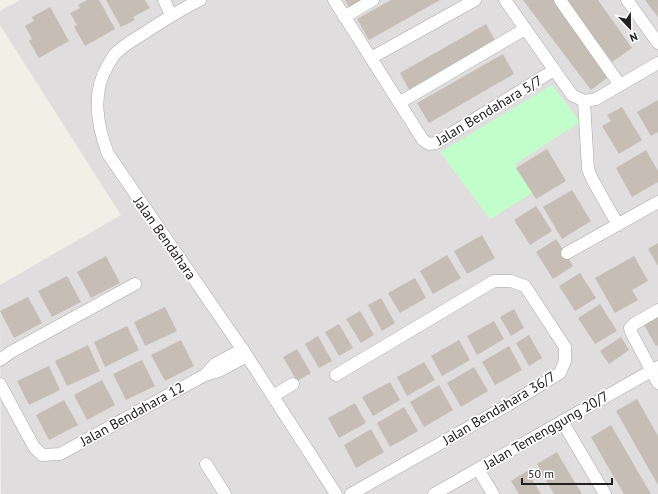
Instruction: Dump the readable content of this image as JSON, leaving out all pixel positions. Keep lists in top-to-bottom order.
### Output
{
  "streets": {
    "street": [
      "Jalan Bendahara 5/7",
      "Jalan Bendahara",
      "Jalan Bendahara 36/7",
      "Jalan Bendahara 12",
      "Jalan Temenggung 20/7"
    ]
  },
  "crossings": [
    ["Jalan Bendahara", "Jalan Bendahara 12"]
  ],
  "scale_bar": "50 m",
  "north": "bottom"
}
